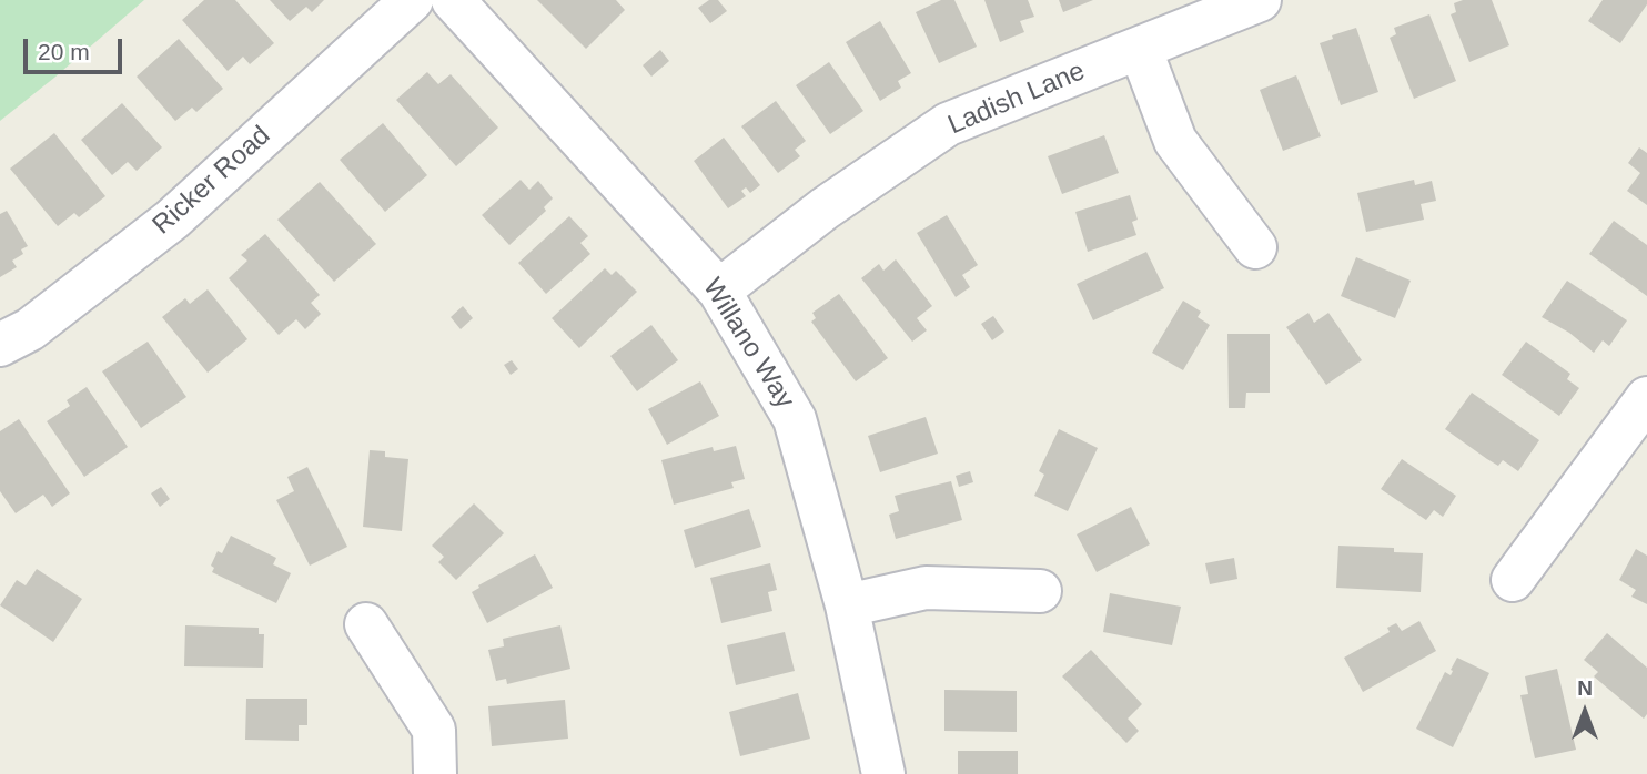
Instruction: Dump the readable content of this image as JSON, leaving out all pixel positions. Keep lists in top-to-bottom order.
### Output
{
  "streets": {
    "street": ["Ladish Lane", "Ricker Road", "Willano Way"]
  },
  "crossings": [
    ["Ladish Lane", "Willano Way"]
  ],
  "scale_bar": "20 m",
  "north": "top"
}
